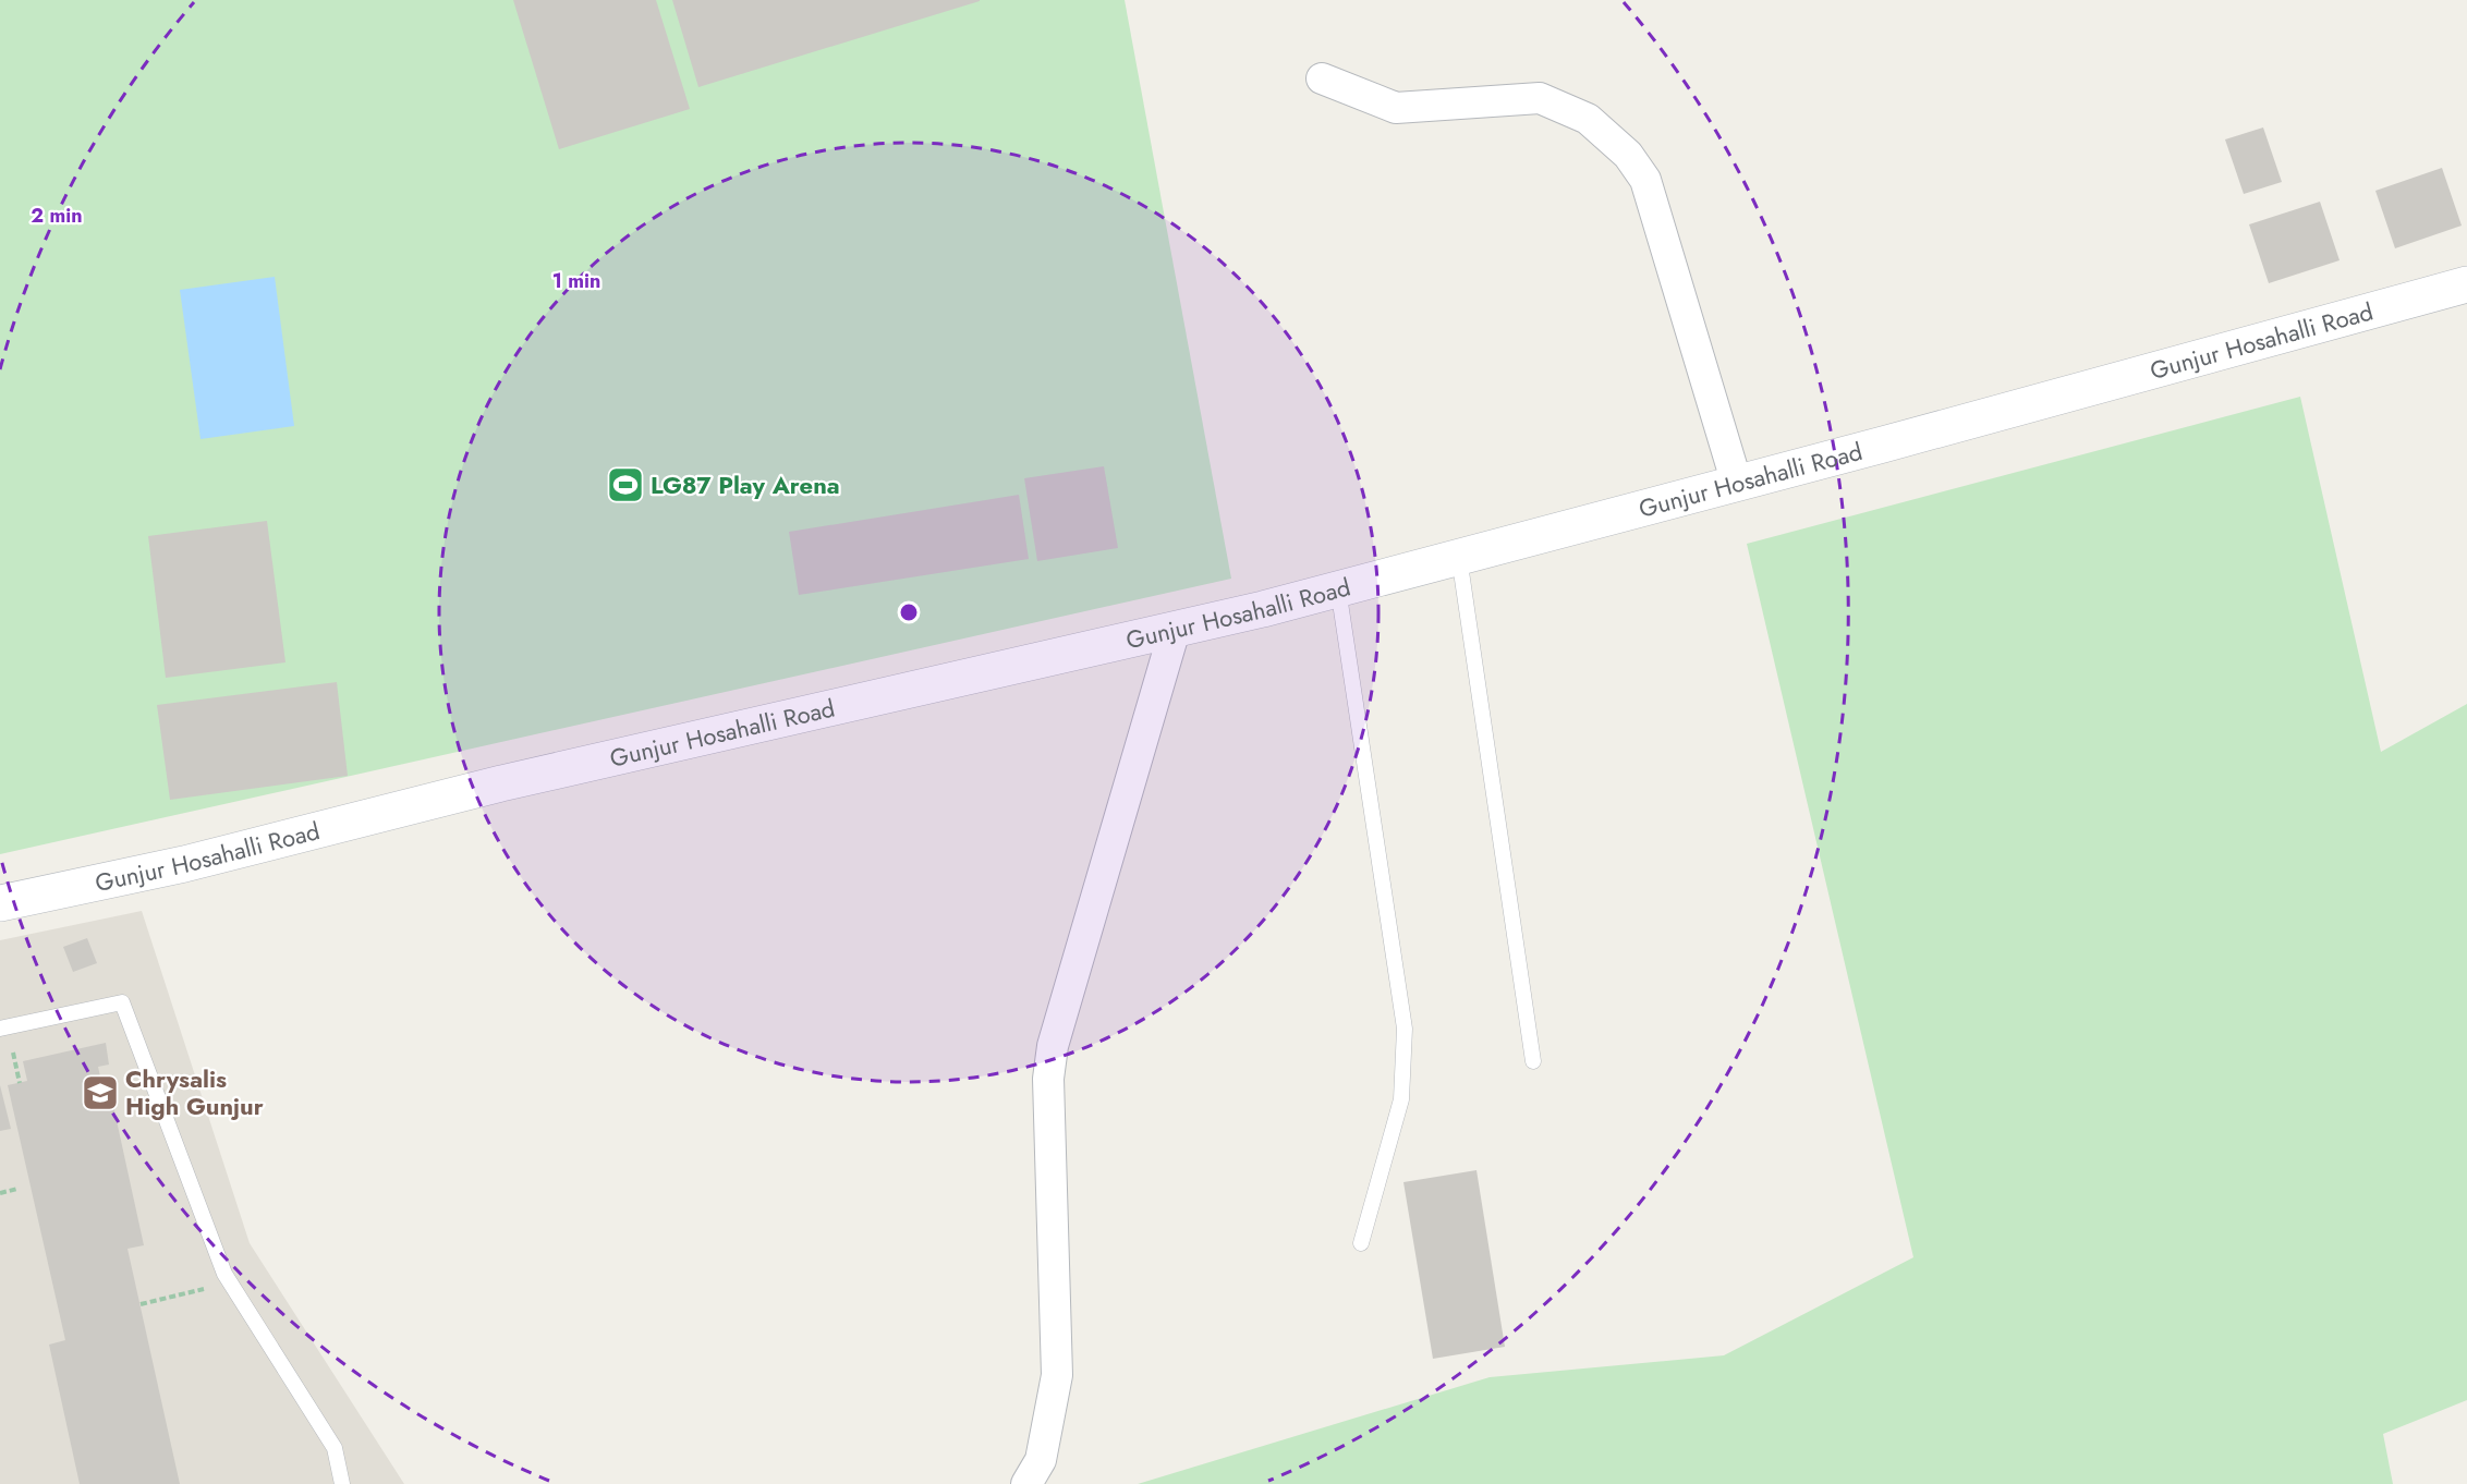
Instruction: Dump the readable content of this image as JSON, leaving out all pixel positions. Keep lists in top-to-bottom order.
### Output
{
  "streets": {
    "street": ["Gunjur Hosahalli Road"]
  },
  "places": {
    "sports": ["LG87 Play Arena"],
    "school or university": ["Chrysalis High Gunjur"]
  },
  "rings": ["2 min", "1 min"]
}
